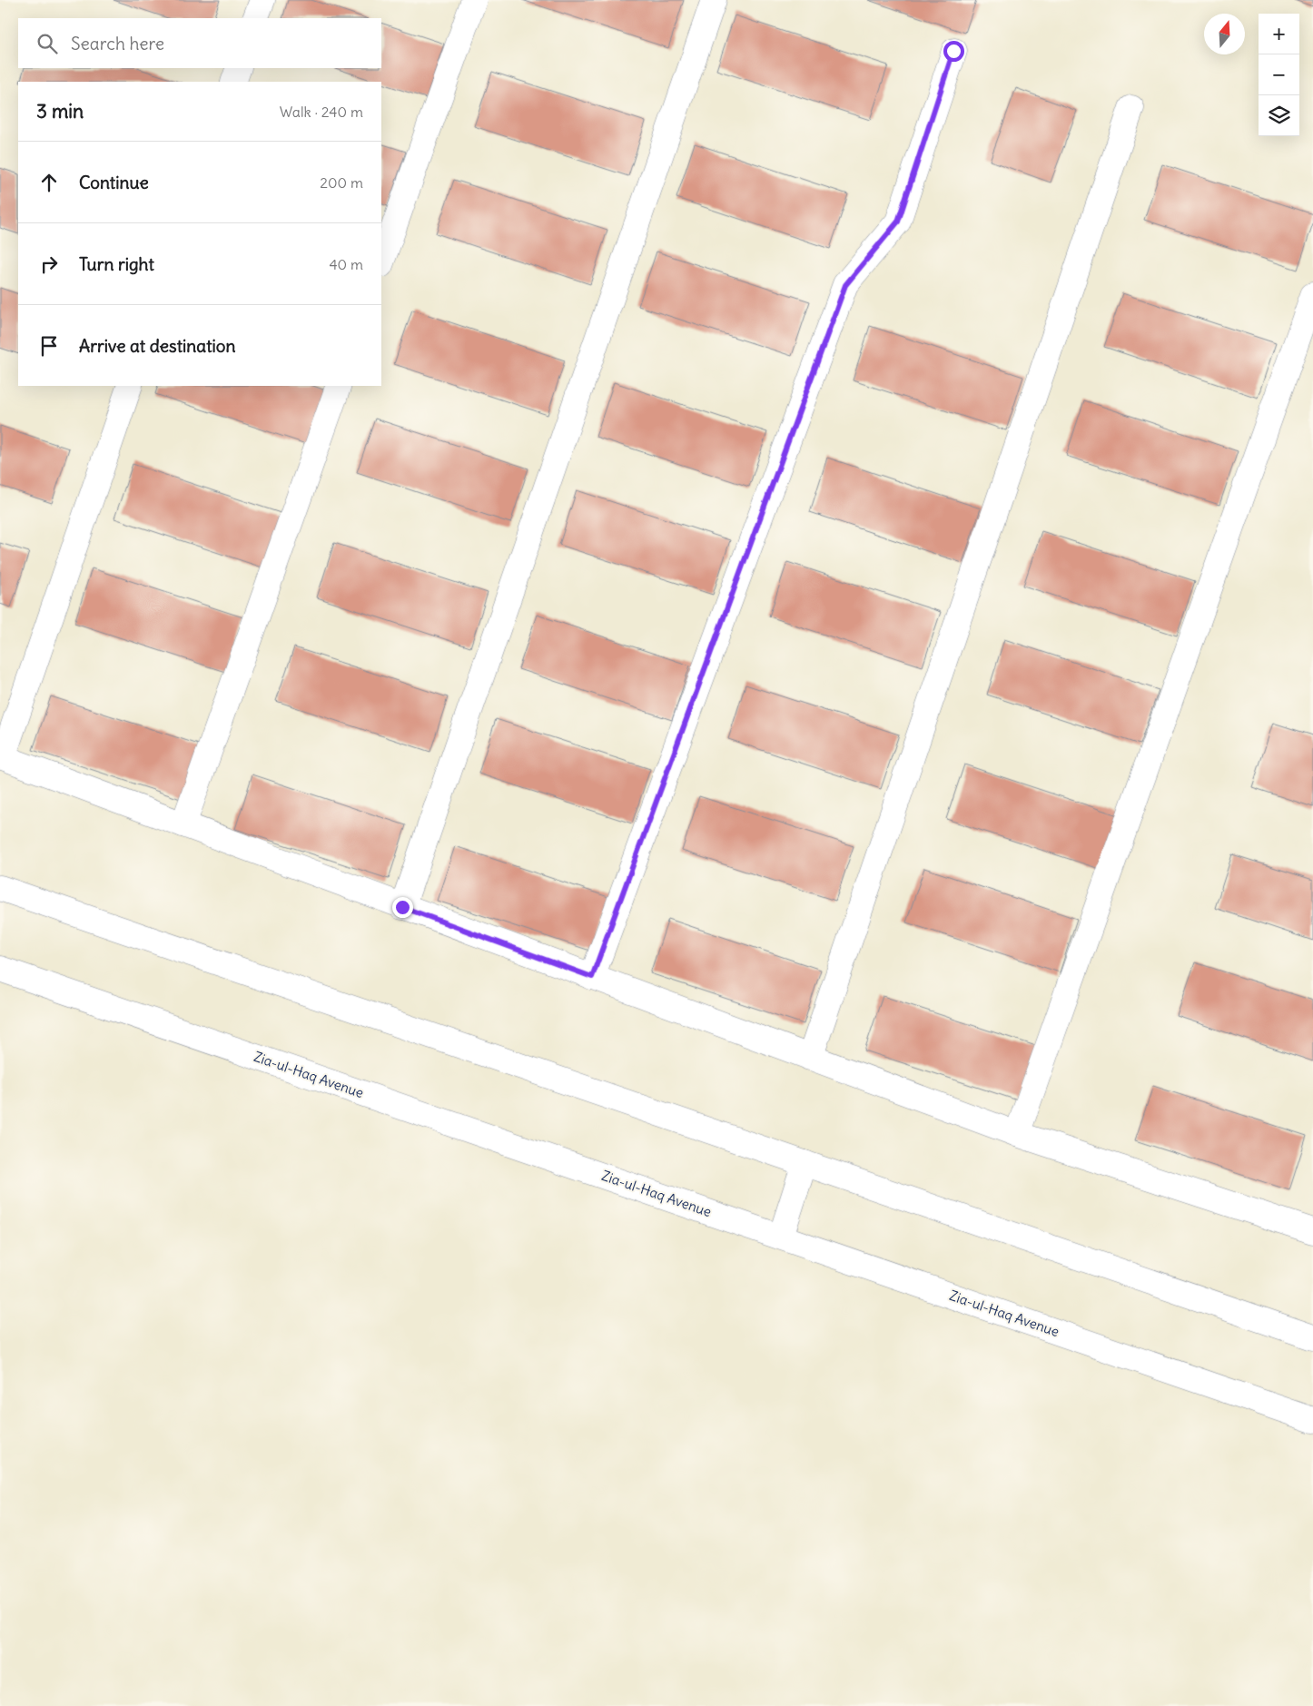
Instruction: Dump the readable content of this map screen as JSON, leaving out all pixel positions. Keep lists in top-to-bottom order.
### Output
{
  "streets": {
    "street": ["Zia-ul-Haq Avenue"]
  },
  "north": "top",
  "page": {
    "map_buttons": ["+", "−"],
    "search": "Search here",
    "heading": ["3 min", "Walk · 240 m"],
    "list": [
      ["Continue", "200 m"],
      ["Turn right", "40 m"],
      "Arrive at destination"
    ]
  }
}
